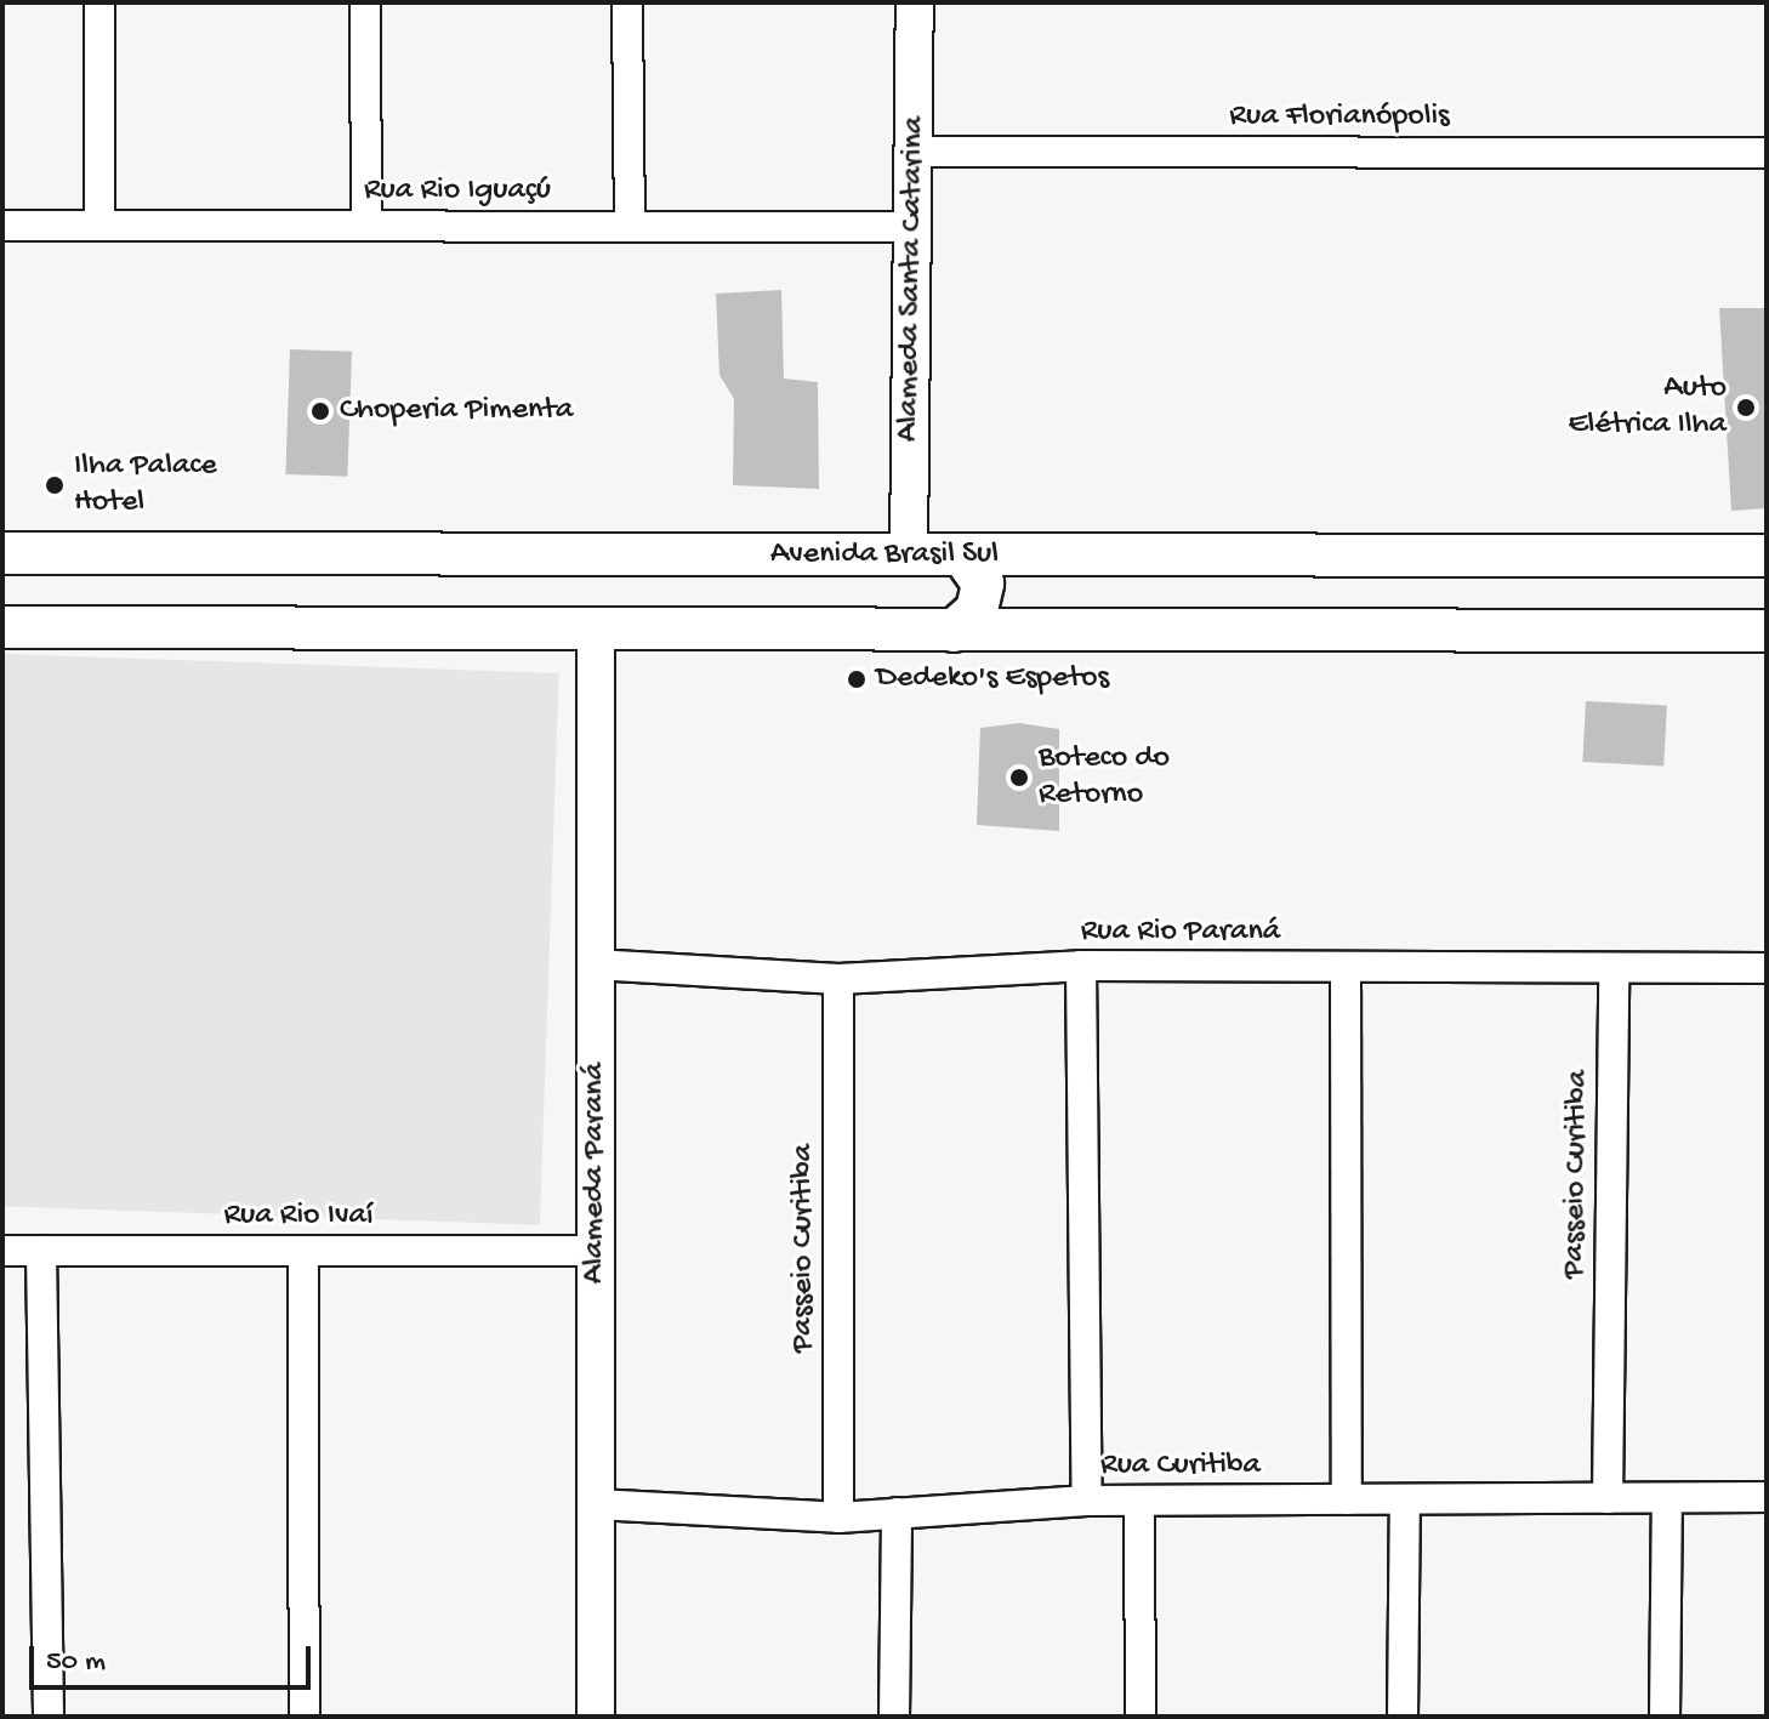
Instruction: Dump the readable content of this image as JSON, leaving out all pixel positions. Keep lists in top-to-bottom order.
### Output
{
  "streets": {
    "main road": ["Avenida Brasil Sul"],
    "street": [
      "Rua Florianópolis",
      "Rua Rio Iguaçú",
      "Alameda Santa Catarina",
      "Rua Rio Paraná",
      "Alameda Paraná",
      "Passeio Curitiba",
      "Rua Rio Ivaí",
      "Rua Curitiba"
    ]
  },
  "crossings": [
    ["Rua Florianópolis", "Alameda Santa Catarina"],
    ["Rua Rio Iguaçú", "Alameda Santa Catarina"],
    ["Alameda Santa Catarina", "Avenida Brasil Sul"],
    ["Rua Rio Paraná", "Alameda Paraná"],
    ["Rua Rio Paraná", "Passeio Curitiba"],
    ["Alameda Paraná", "Rua Rio Ivaí"],
    ["Alameda Paraná", "Rua Curitiba"],
    ["Passeio Curitiba", "Rua Curitiba"]
  ],
  "places": [
    "Auto Elétrica Ilha",
    "Choperia Pimenta",
    "Ilha Palace Hotel",
    "Dedeko's Espetos",
    "Boteco do Retorno"
  ],
  "scale_bar": "50 m"
}
